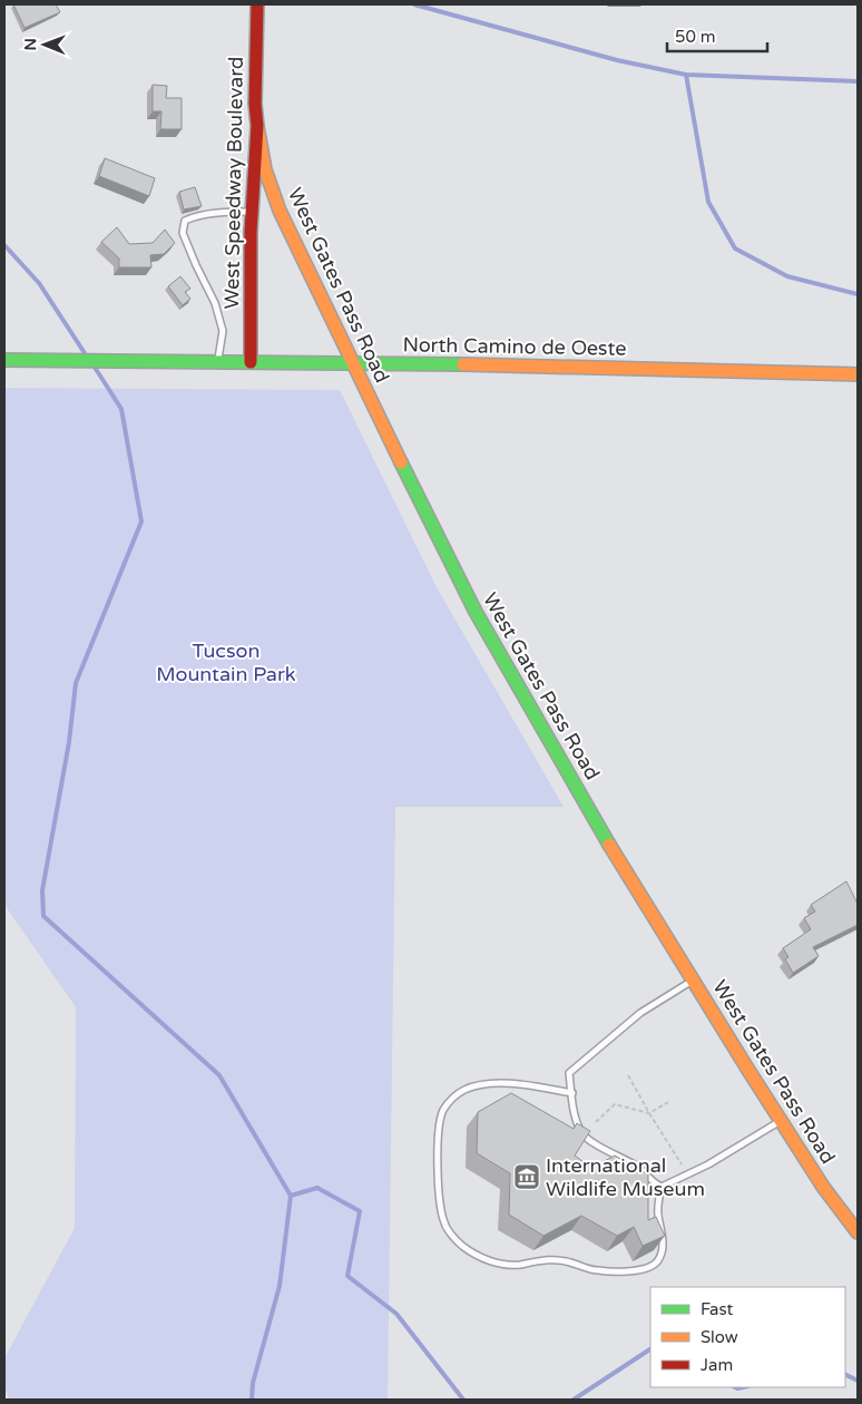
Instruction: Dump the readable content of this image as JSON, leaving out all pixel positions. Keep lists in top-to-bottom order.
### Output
{
  "streets": {
    "main road": ["West Speedway Boulevard", "West Gates Pass Road", "North Camino de Oeste"]
  },
  "crossings": [
    ["West Speedway Boulevard", "West Gates Pass Road"],
    ["West Speedway Boulevard", "North Camino de Oeste"],
    ["West Gates Pass Road", "North Camino de Oeste"]
  ],
  "parks": ["Tucson Mountain Park"],
  "places": {
    "museum": ["International Wildlife Museum"]
  },
  "legend": ["Fast", "Slow", "Jam"],
  "scale_bar": "50 m",
  "north": "left"
}
